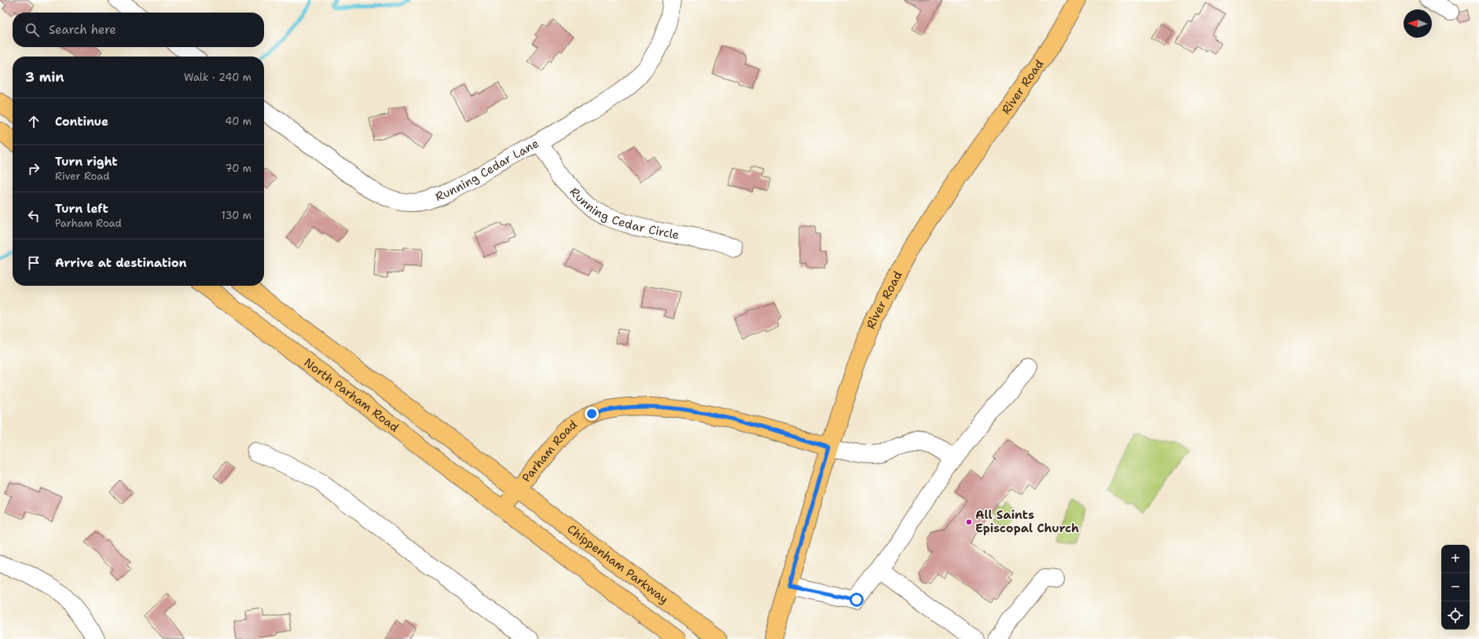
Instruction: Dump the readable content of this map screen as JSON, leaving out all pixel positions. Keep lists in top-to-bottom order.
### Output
{
  "streets": {
    "main road": [
      "River Road",
      "North Parham Road",
      "Parham Road",
      "Chippenham Parkway"
    ],
    "street": ["Running Cedar Lane", "Running Cedar Circle"]
  },
  "crossings": [
    ["River Road", "Parham Road"],
    ["Running Cedar Lane", "Running Cedar Circle"],
    ["North Parham Road", "Parham Road"],
    ["North Parham Road", "Chippenham Parkway"],
    ["Parham Road", "Chippenham Parkway"]
  ],
  "places": ["All Saints Episcopal Church"],
  "north": "left",
  "page": {
    "search": "Search here",
    "heading": ["3 min", "Walk · 240 m"],
    "list": [
      ["Continue", "40 m"],
      ["Turn right", "River Road", "70 m"],
      ["Turn left", "Parham Road", "130 m"],
      "Arrive at destination"
    ],
    "map_buttons": ["+", "−"]
  }
}
